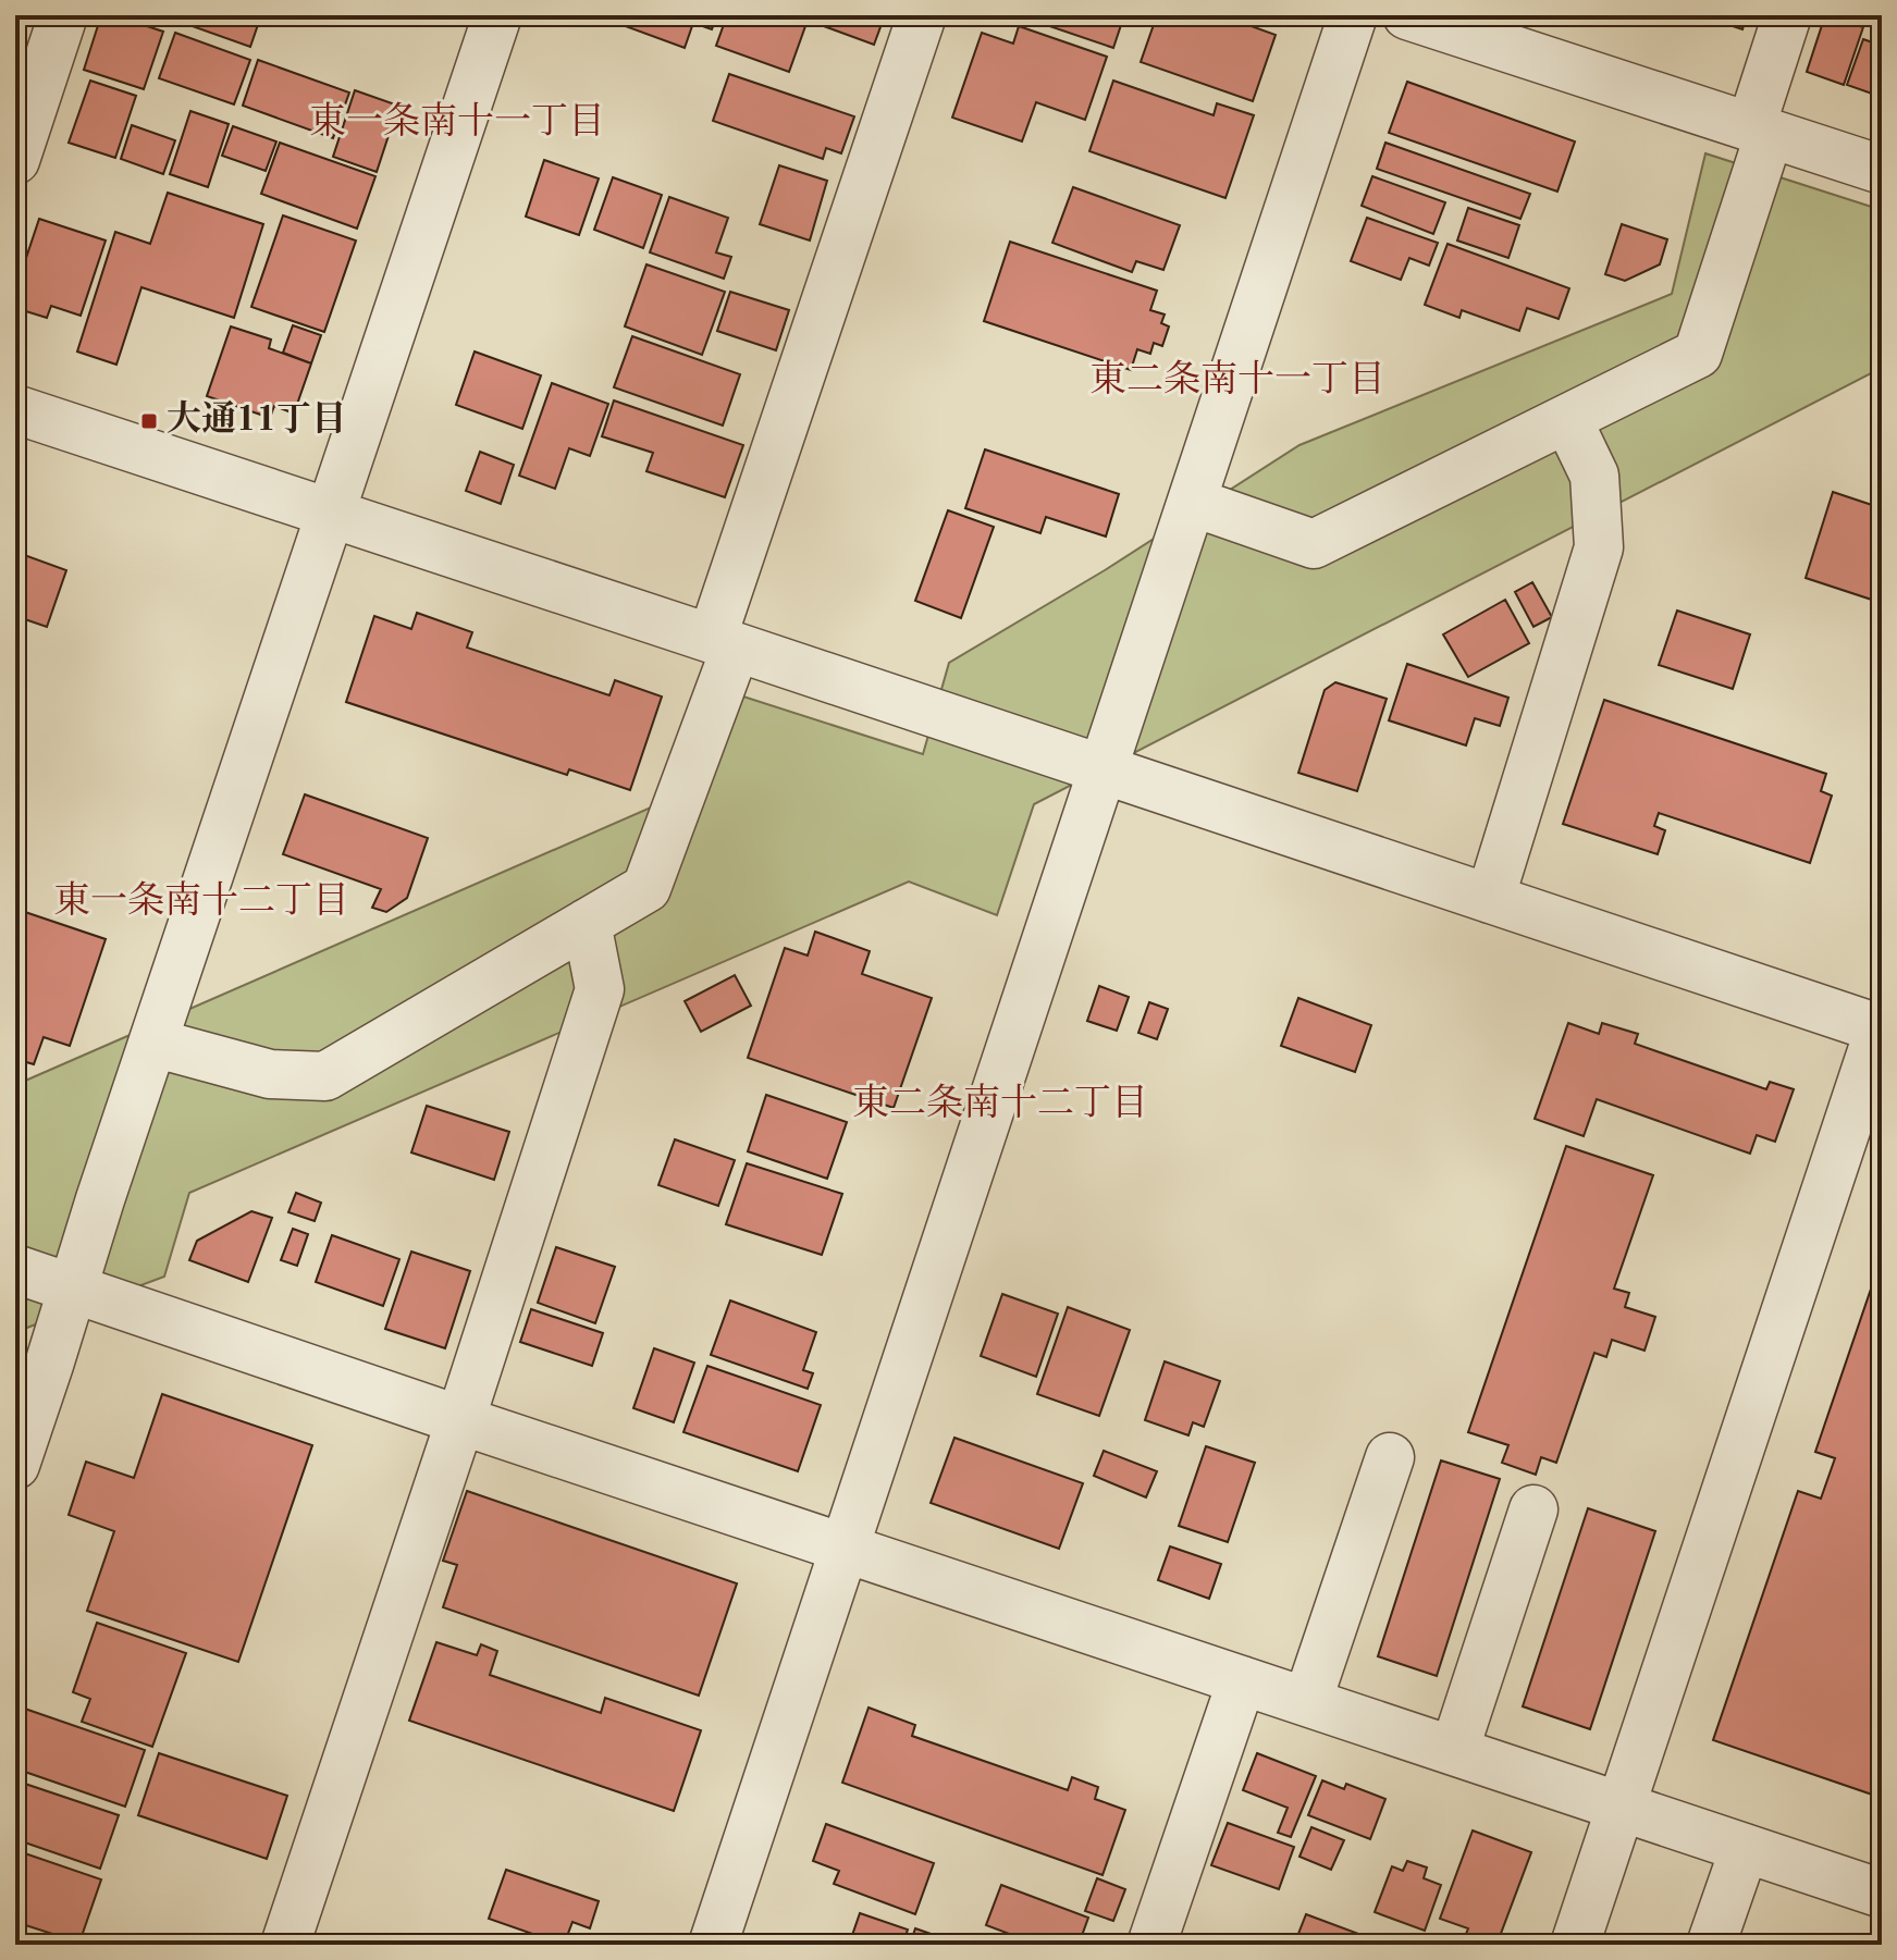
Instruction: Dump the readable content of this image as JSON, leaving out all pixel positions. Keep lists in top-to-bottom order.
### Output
{
  "districts": [
    "東一条南十一丁目",
    "東二条南十一丁目",
    "東一条南十二丁目",
    "東二条南十二丁目"
  ],
  "places": {
    "transit": ["大通11丁目"]
  }
}
